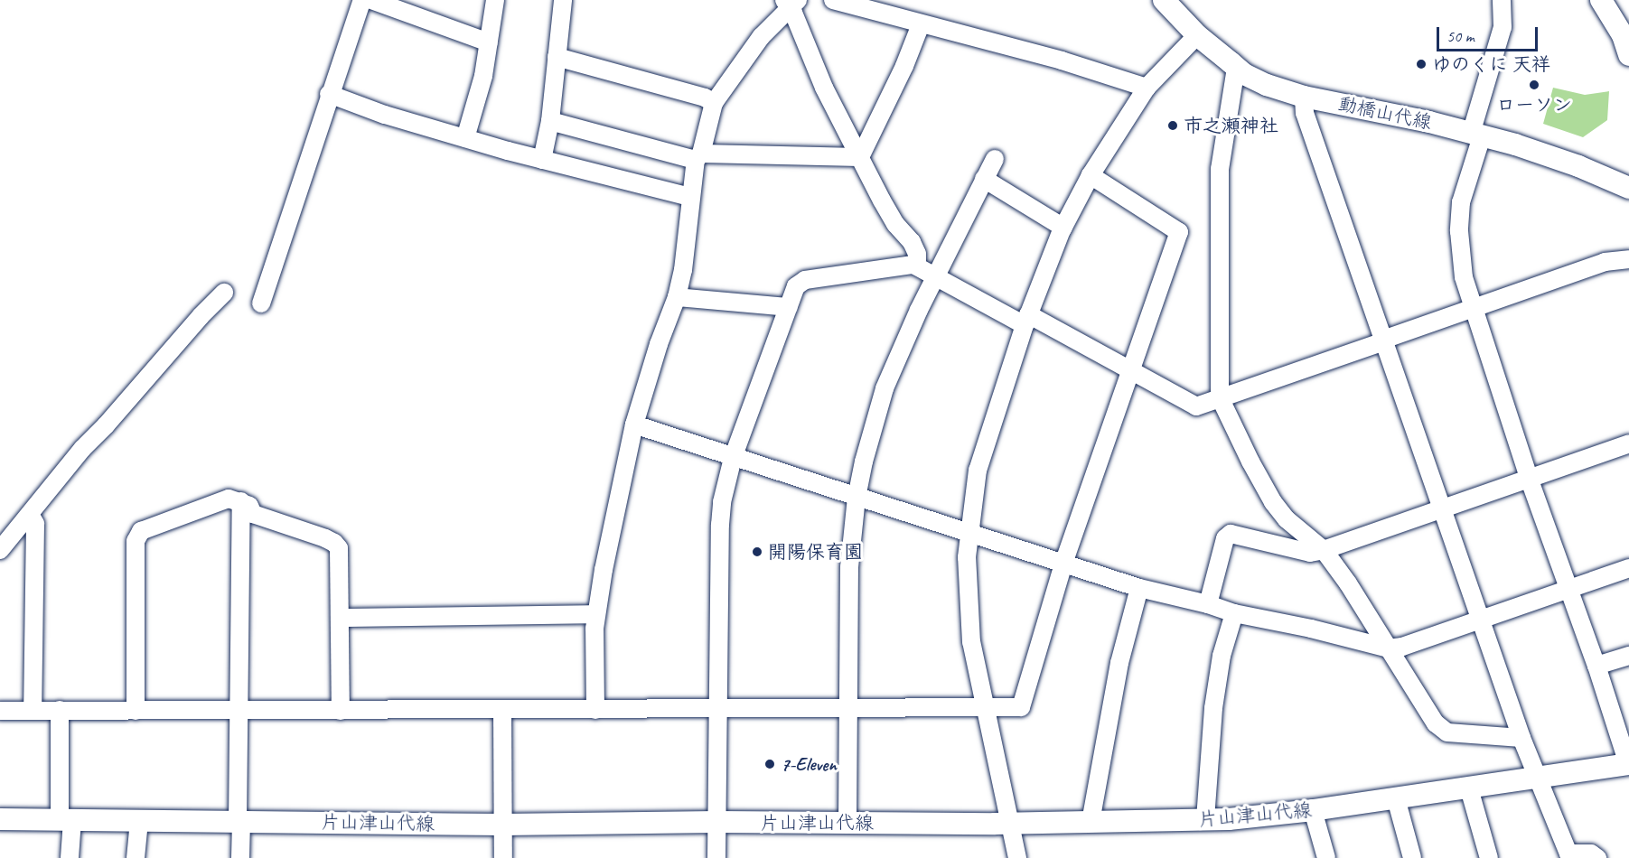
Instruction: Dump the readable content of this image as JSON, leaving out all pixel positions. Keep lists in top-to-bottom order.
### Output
{
  "streets": {
    "main road": ["動橋山代線", "片山津山代線"]
  },
  "places": [
    "ゆのくに 天祥",
    "ローソン",
    "市之瀬神社",
    "開陽保育園",
    "7-Eleven"
  ],
  "scale_bar": "50 m"
}
